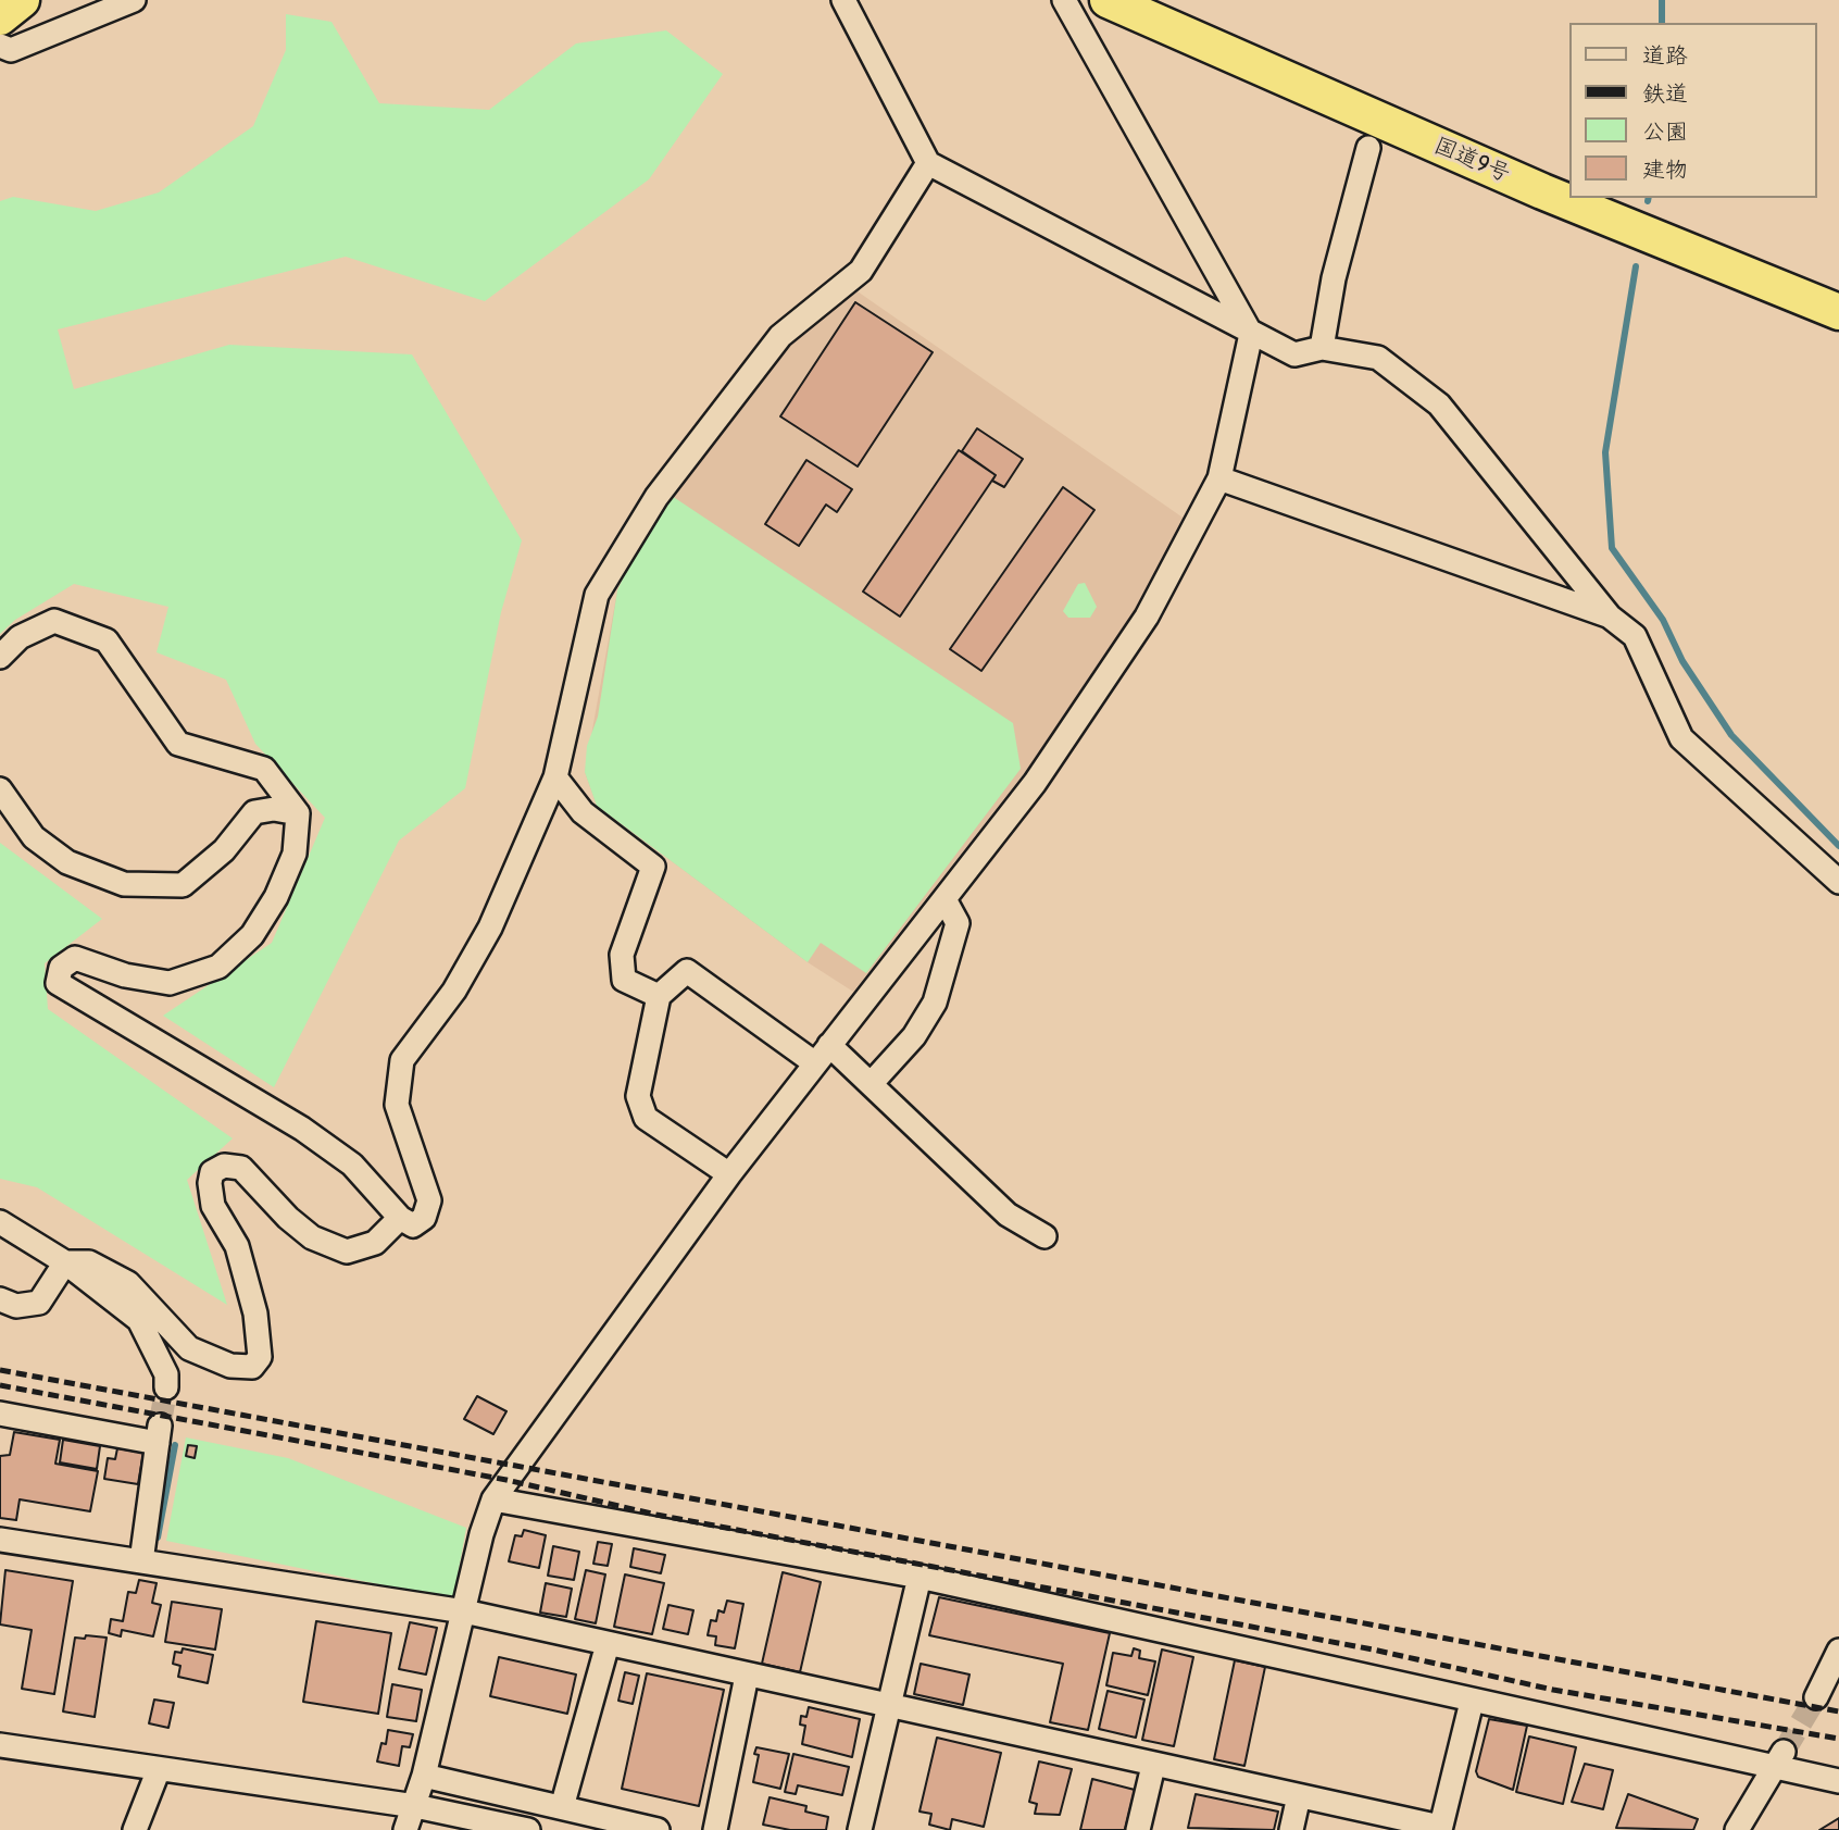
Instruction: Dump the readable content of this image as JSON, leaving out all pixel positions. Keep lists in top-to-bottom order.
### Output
{
  "streets": {
    "highway": ["国道9号"]
  },
  "legend": [
    "道路",
    "鉄道",
    "公園",
    "建物"
  ]
}
